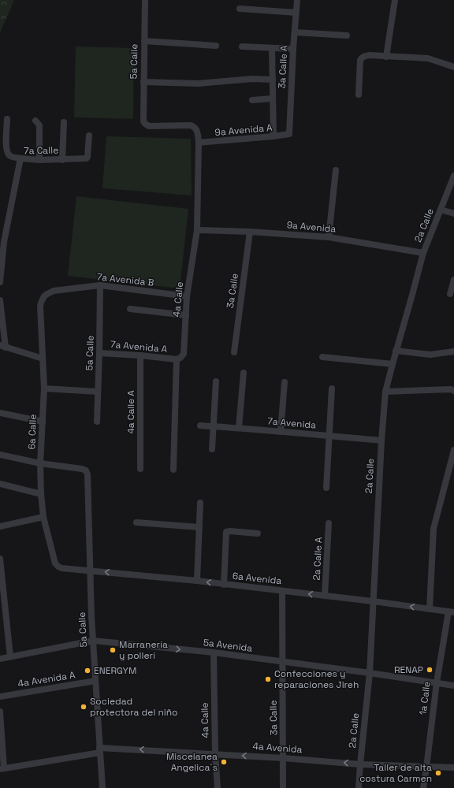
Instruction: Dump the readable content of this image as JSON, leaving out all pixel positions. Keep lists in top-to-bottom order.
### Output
{
  "streets": {
    "street": [
      "5a Calle",
      "3a Calle A",
      "9a Avenida A",
      "7a Calle",
      "2a Calle",
      "9a Avenida",
      "7a Avenida B",
      "3a Calle",
      "4a Calle",
      "7a Avenida A",
      "4a Calle A",
      "7a Avenida",
      "6a Calle",
      "2a Calle A",
      "6a Avenida",
      "5a Avenida",
      "4a Avenida A",
      "1a Calle",
      "4a Avenida"
    ]
  },
  "crossings": [
    ["5a Calle", "7a Avenida B"],
    ["5a Calle", "4a Calle"],
    ["5a Calle", "7a Avenida A"],
    ["5a Calle", "6a Calle"],
    ["5a Calle", "6a Avenida"],
    ["5a Calle", "5a Avenida"],
    ["5a Calle", "4a Avenida A"],
    ["5a Calle", "4a Avenida"],
    ["3a Calle A", "9a Avenida A"],
    ["9a Avenida A", "4a Calle"],
    ["2a Calle", "9a Avenida"],
    ["2a Calle", "7a Avenida"],
    ["2a Calle", "6a Avenida"],
    ["2a Calle", "5a Avenida"],
    ["2a Calle", "4a Avenida"],
    ["9a Avenida", "3a Calle"],
    ["9a Avenida", "4a Calle"],
    ["7a Avenida B", "4a Calle"],
    ["7a Avenida B", "6a Calle"],
    ["3a Calle", "6a Avenida"],
    ["3a Calle", "5a Avenida"],
    ["3a Calle", "4a Avenida"],
    ["4a Calle", "7a Avenida A"],
    ["4a Calle", "5a Avenida"],
    ["4a Calle", "4a Avenida"],
    ["7a Avenida A", "4a Calle A"],
    ["6a Calle", "6a Avenida"],
    ["2a Calle A", "6a Avenida"],
    ["6a Avenida", "1a Calle"],
    ["5a Avenida", "1a Calle"],
    ["1a Calle", "4a Avenida"]
  ],
  "one_way": ["6a Avenida", "4a Avenida"],
  "places": [
    "Marranería y pollerí",
    "RENAP",
    "ENERGYM",
    "Confecciones y reparaciones Jireh",
    "Sociedad protectora del niño",
    "Miscelanea Angelica´s",
    "Taller de alta costura Carmen"
  ]
}
